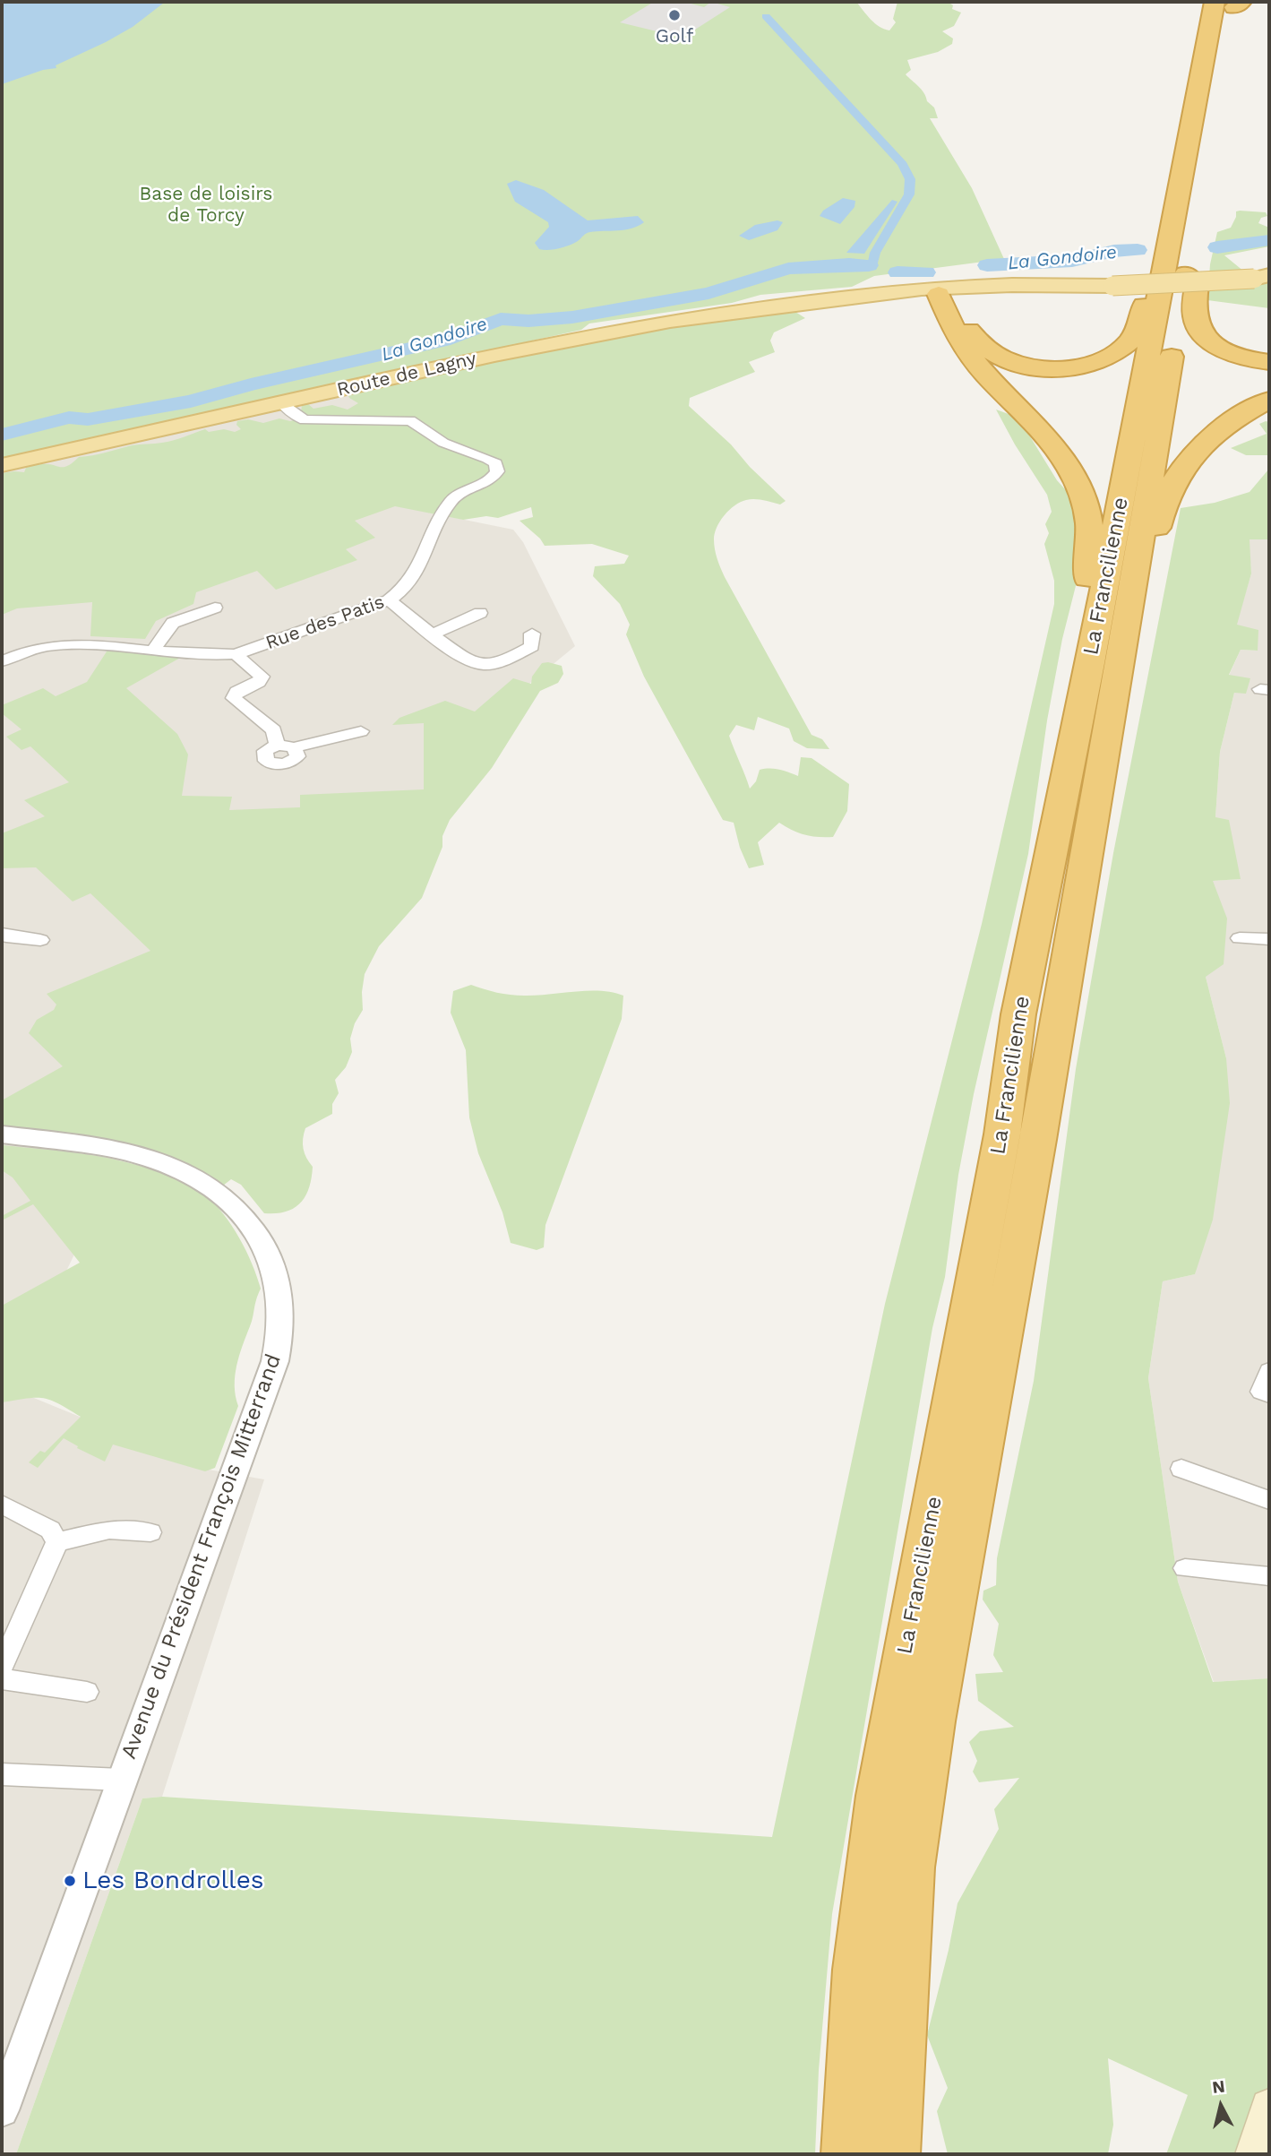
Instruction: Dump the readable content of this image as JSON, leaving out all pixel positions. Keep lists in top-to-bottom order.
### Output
{
  "streets": {
    "highway": ["La Francilienne"],
    "main road": ["Route de Lagny"],
    "street": ["Rue des Patis", "Avenue du Président François Mitterrand"]
  },
  "crossings": [
    ["Route de Lagny", "Rue des Patis"]
  ],
  "water": ["La Gondoire"],
  "parks": ["Base de loisirs de Torcy"],
  "places": ["Golf", "Les Bondrolles"],
  "north": "top"
}
